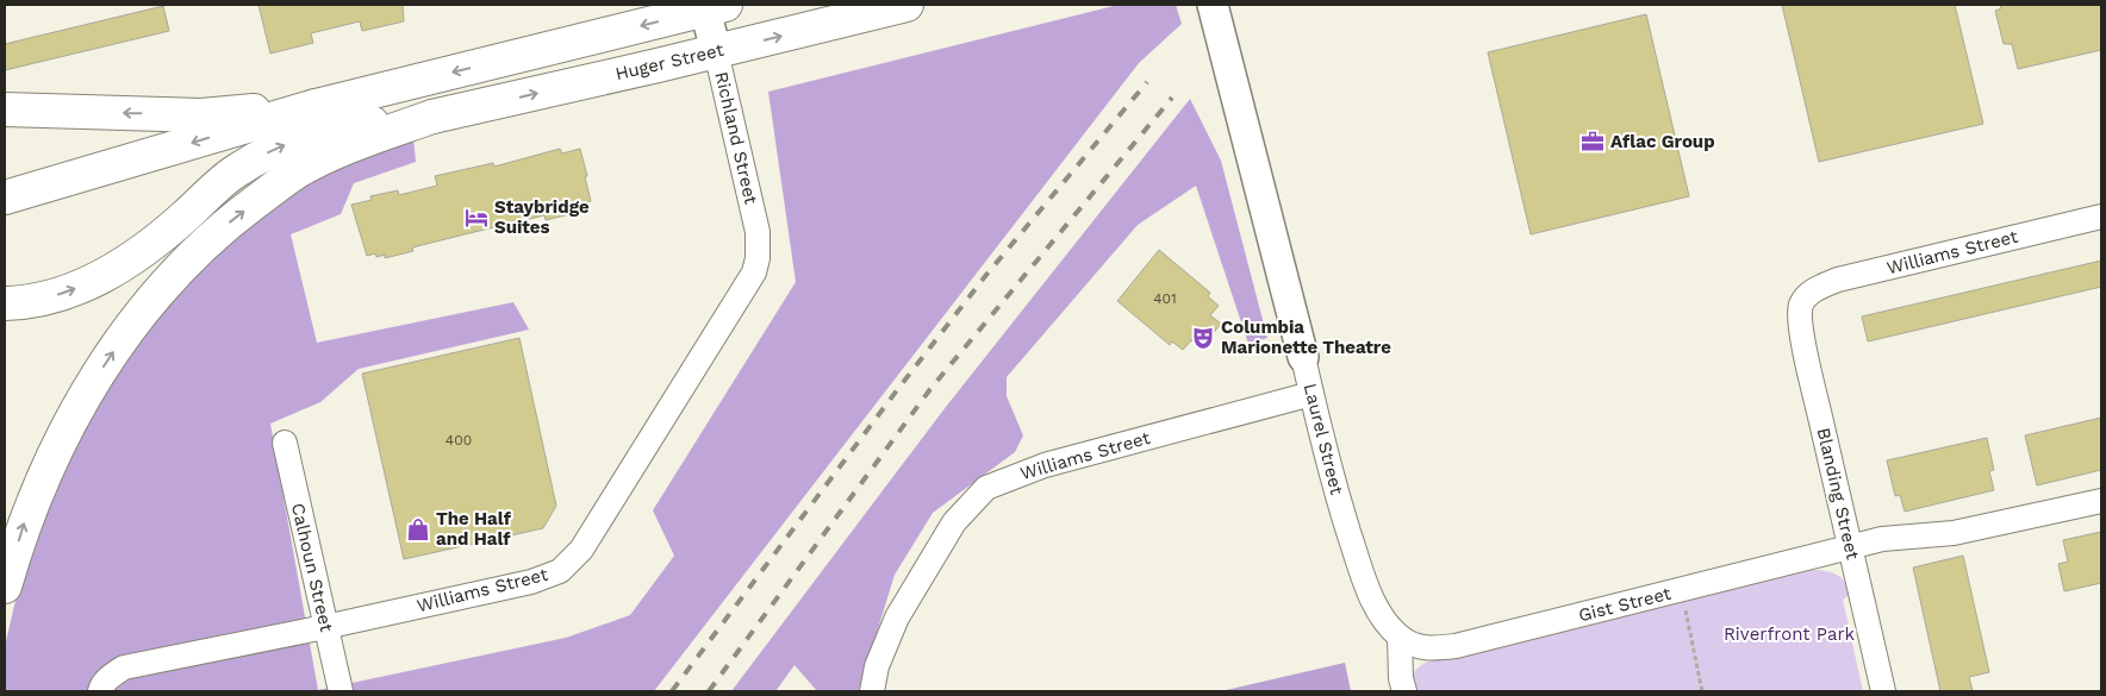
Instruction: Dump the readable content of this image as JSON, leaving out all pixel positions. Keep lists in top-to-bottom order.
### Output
{
  "streets": {
    "highway": ["Huger Street"],
    "street": [
      "Richland Street",
      "Williams Street",
      "Laurel Street",
      "Blanding Street",
      "Calhoun Street",
      "Gist Street"
    ]
  },
  "crossings": [
    ["Huger Street", "Richland Street"],
    ["Richland Street", "Williams Street"],
    ["Williams Street", "Laurel Street"],
    ["Williams Street", "Blanding Street"],
    ["Williams Street", "Calhoun Street"],
    ["Laurel Street", "Gist Street"],
    ["Blanding Street", "Gist Street"]
  ],
  "parks": ["Riverfront Park"],
  "places": {
    "office": ["Aflac Group"],
    "hotel": ["Staybridge Suites"],
    "theatre": ["Columbia Marionette Theatre"],
    "shop": ["The Half and Half"]
  },
  "house_numbers": ["401", "400"]
}
